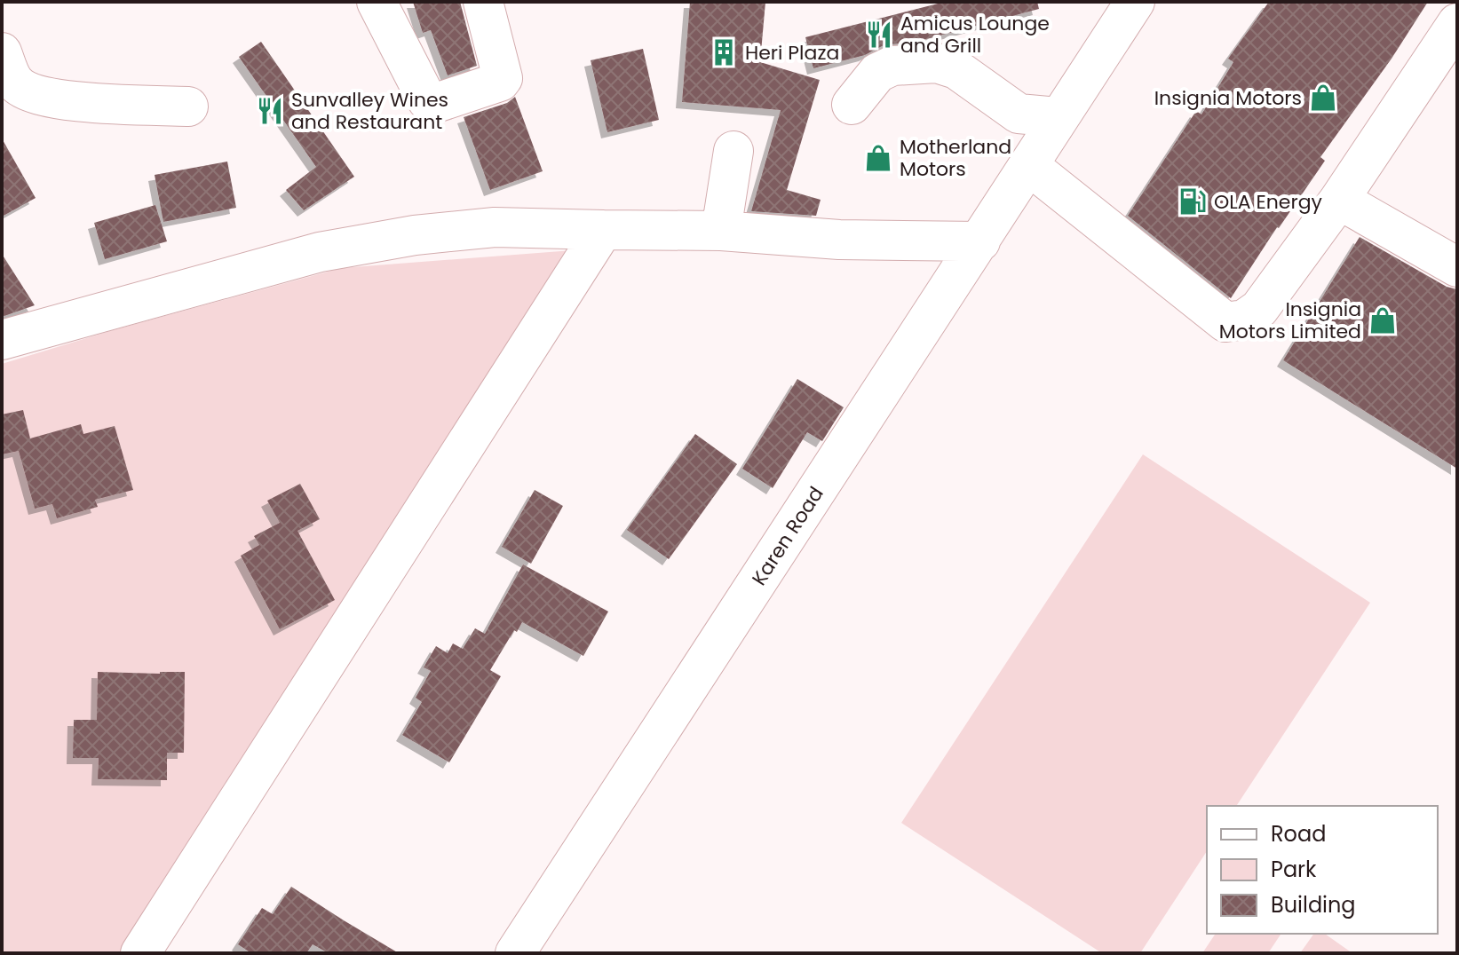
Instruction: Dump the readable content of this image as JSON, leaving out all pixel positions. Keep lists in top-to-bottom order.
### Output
{
  "streets": {
    "street": ["Karen Road"]
  },
  "places": {
    "restaurant": ["Amicus Lounge and Grill", "Sunvalley Wines and Restaurant"],
    "building": ["Heri Plaza"],
    "shop": ["Insignia Motors", "Motherland Motors", "Insignia Motors Limited"],
    "fuel station": ["OLA Energy"]
  },
  "legend": ["Road", "Park", "Building"]
}
